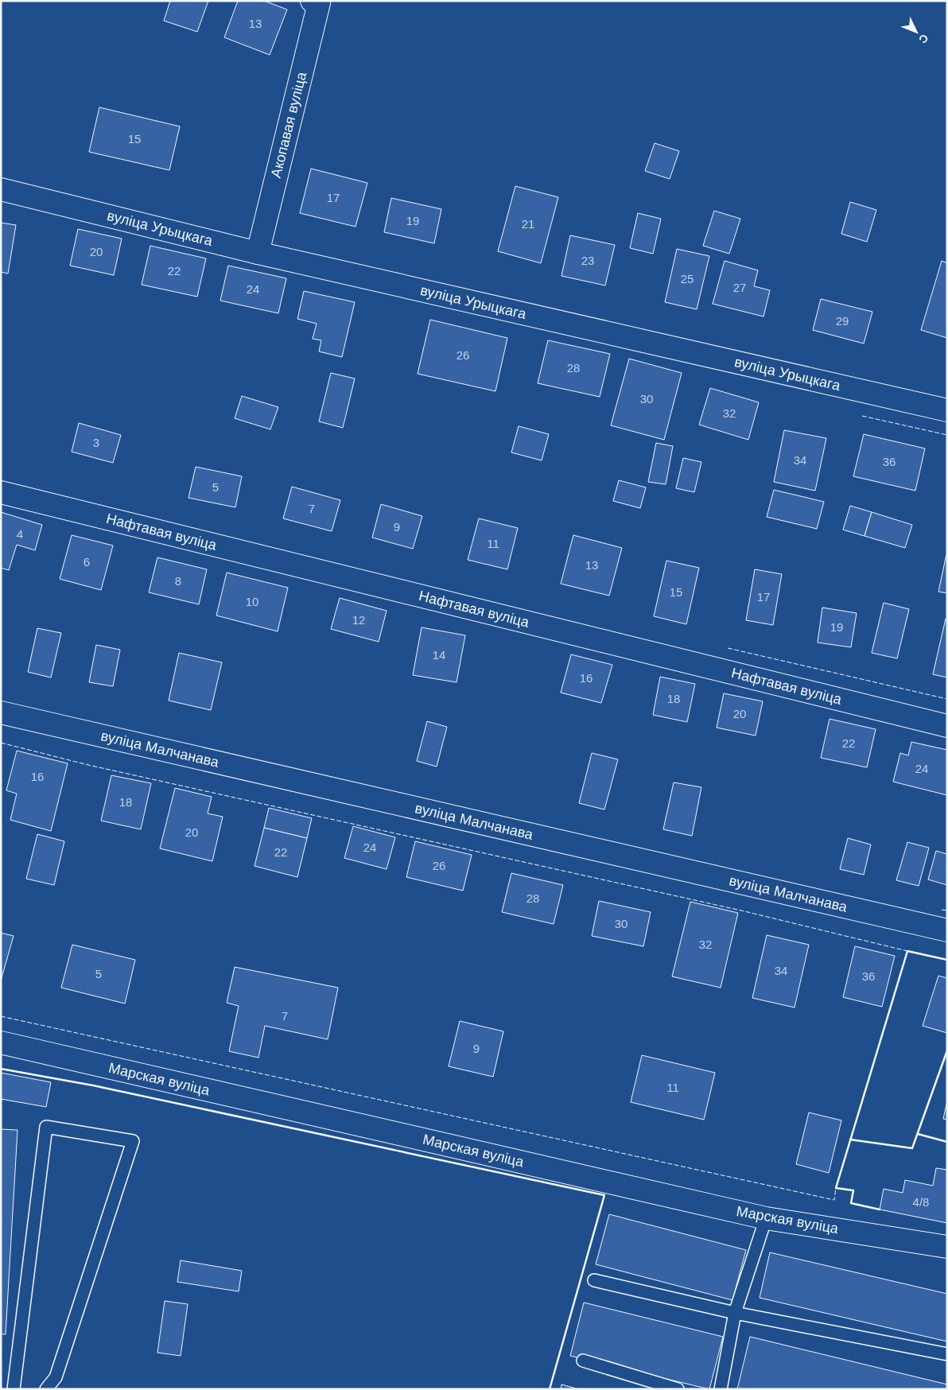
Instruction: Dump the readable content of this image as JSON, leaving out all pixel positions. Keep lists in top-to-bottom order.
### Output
{
  "streets": {
    "street": [
      "Акопавая вуліца",
      "вуліца Урыцкага",
      "Нафтавая вуліца",
      "вуліца Малчанава",
      "Марская вуліца"
    ]
  },
  "crossings": [
    ["Акопавая вуліца", "вуліца Урыцкага"]
  ],
  "house_numbers": [
    "13",
    "15",
    "17",
    "19",
    "21",
    "20",
    "23",
    "22",
    "25",
    "27",
    "24",
    "29",
    "26",
    "28",
    "30",
    "32",
    "3",
    "34",
    "36",
    "5",
    "7",
    "9",
    "4",
    "11",
    "6",
    "13",
    "8",
    "15",
    "17",
    "10",
    "12",
    "19",
    "14",
    "16",
    "18",
    "20",
    "22",
    "24",
    "16",
    "18",
    "20",
    "24",
    "22",
    "26",
    "28",
    "30",
    "32",
    "34",
    "5",
    "36",
    "7",
    "9",
    "11",
    "4/8"
  ],
  "north": "bottom right"
}
